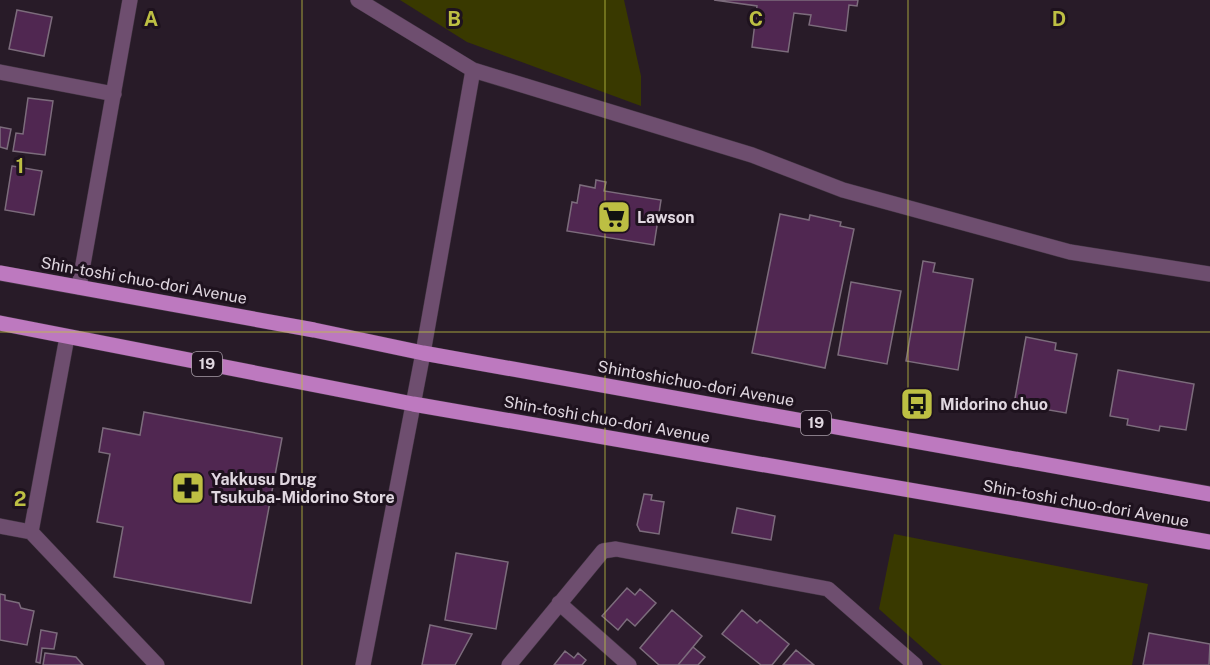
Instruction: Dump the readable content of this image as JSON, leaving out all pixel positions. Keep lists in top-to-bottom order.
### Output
{
  "streets": {
    "main road": ["Shin-toshi chuo-dori Avenue", "19", "Shintoshichuo-dori Avenue"]
  },
  "crossings": [
    ["Shin-toshi chuo-dori Avenue", "Shintoshichuo-dori Avenue"]
  ],
  "places": {
    "supermarket": ["Lawson"],
    "bus stop": ["Midorino chuo"],
    "pharmacy": ["Yakkusu Drug Tsukuba-Midorino Store"]
  },
  "grid": {
    "columns": [
      "A",
      "B",
      "C",
      "D"
    ],
    "rows": ["1", "2"]
  }
}
